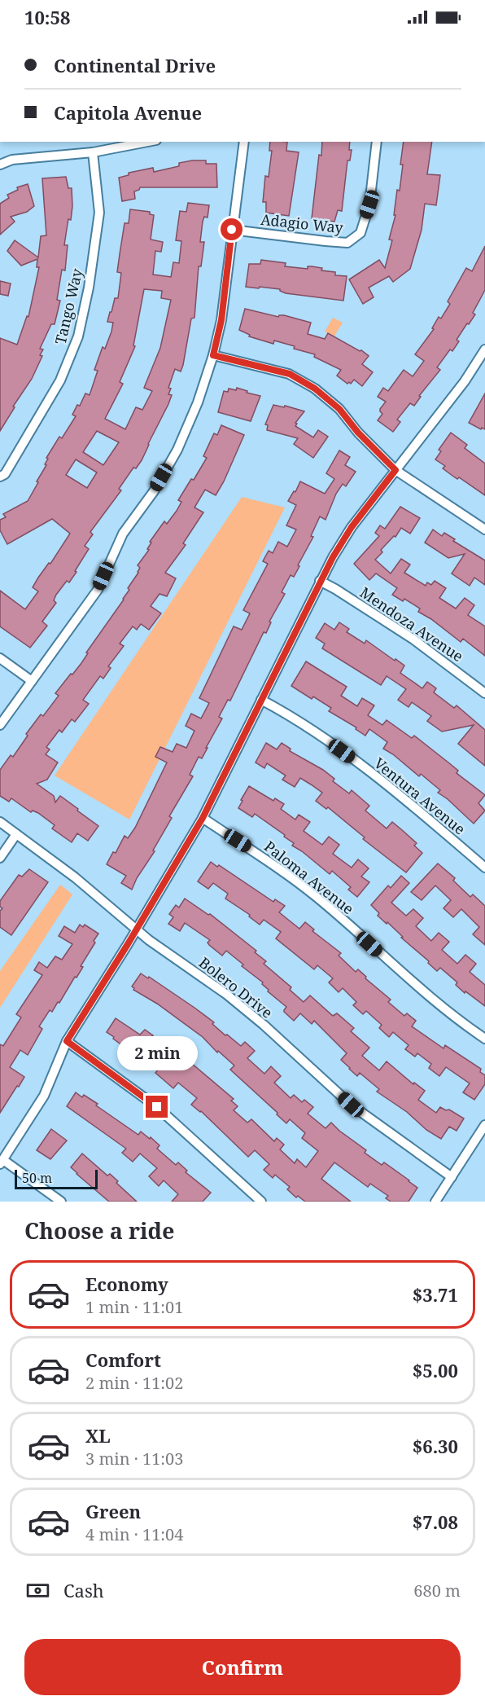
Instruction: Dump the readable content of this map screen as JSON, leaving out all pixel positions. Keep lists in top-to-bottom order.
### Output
{
  "streets": {
    "street": [
      "Adagio Way",
      "Tango Way",
      "Mendoza Avenue",
      "Ventura Avenue",
      "Paloma Avenue",
      "Bolero Drive"
    ]
  },
  "scale_bar": "50 m",
  "page": {
    "status": "10:58",
    "banner": ["Continental Drive", "Capitola Avenue"],
    "bubble": "2 min",
    "scale": "50 m",
    "heading": "Choose a ride",
    "list": [
      {
        "name": "Economy",
        "note": "1 min · 11:01",
        "value": "$3.71"
      },
      {
        "name": "Comfort",
        "note": "2 min · 11:02",
        "value": "$5.00"
      },
      {
        "name": "XL",
        "note": "3 min · 11:03",
        "value": "$6.30"
      },
      {
        "name": "Green",
        "note": "4 min · 11:04",
        "value": "$7.08"
      }
    ],
    "pay": ["Cash", "680 m"],
    "buttons": "Confirm"
  }
}
